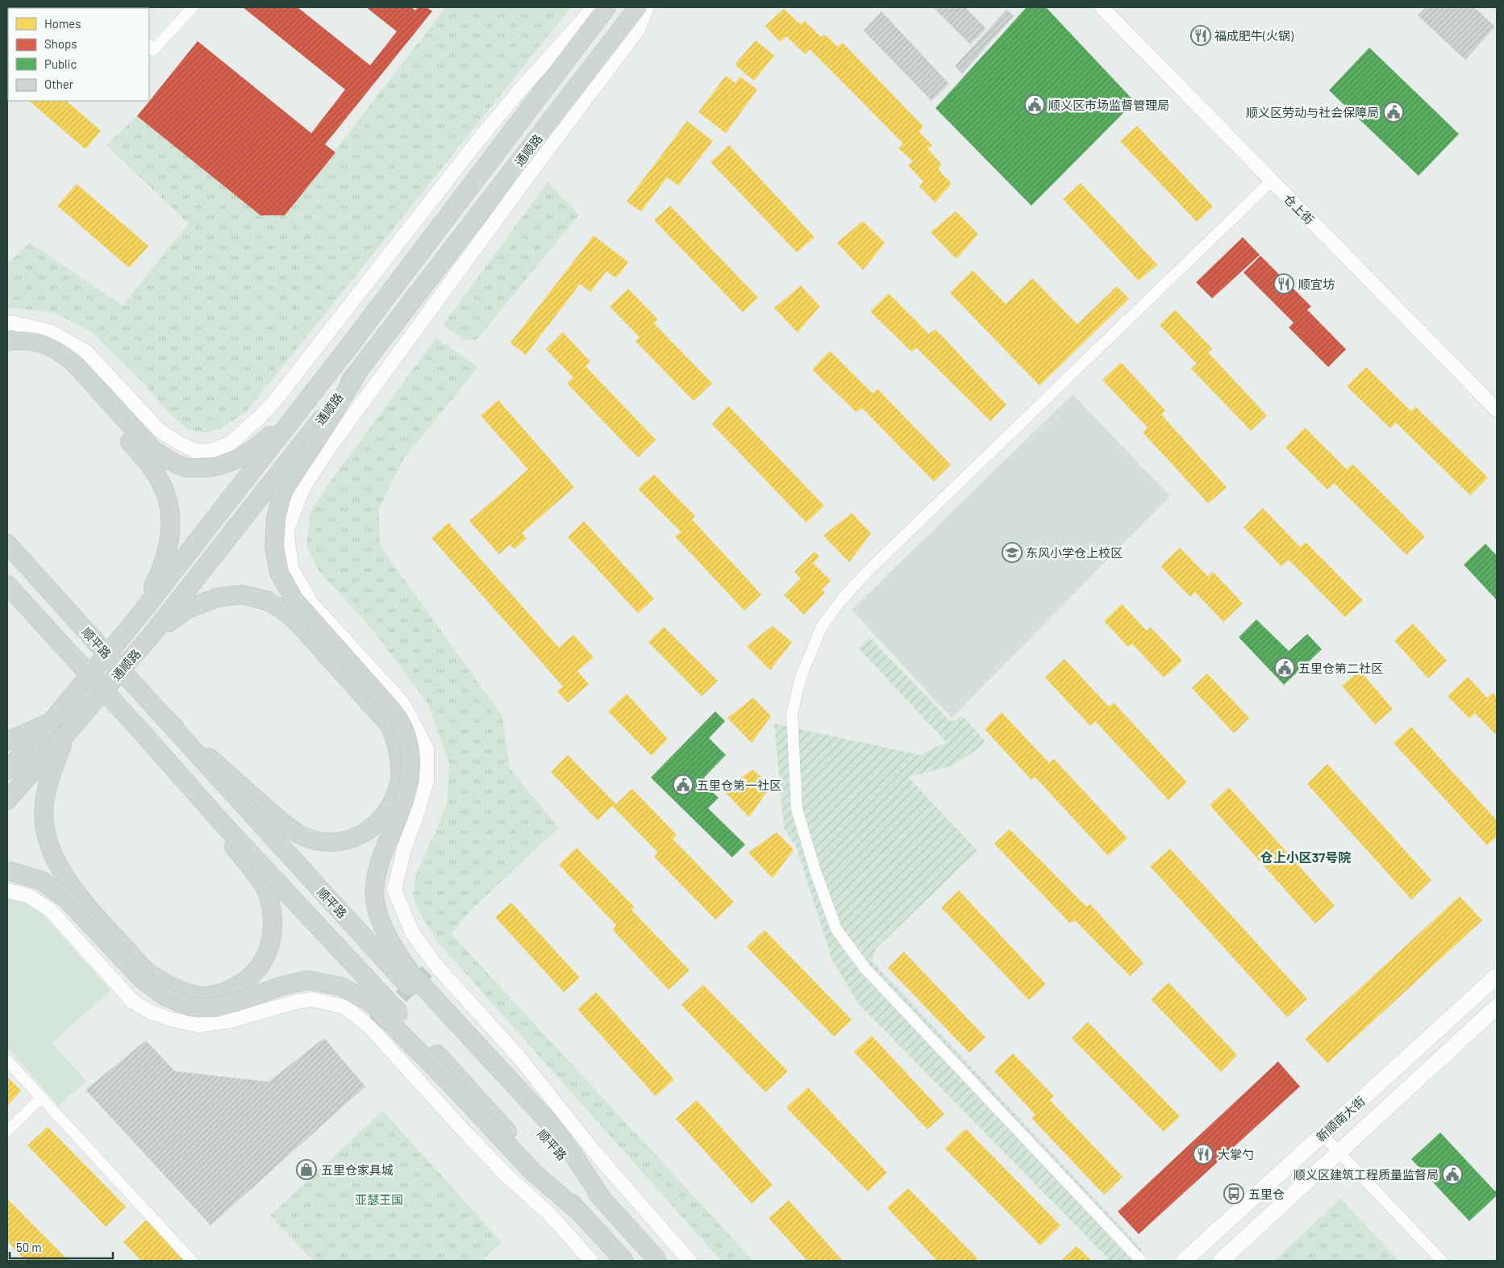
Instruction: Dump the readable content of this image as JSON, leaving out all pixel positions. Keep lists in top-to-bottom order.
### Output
{
  "streets": {
    "main road": ["通顺路", "顺平路", "新顺南大街"],
    "street": ["仓上街"]
  },
  "districts": ["仓上小区37号院"],
  "parks": ["亚瑟王国"],
  "places": {
    "restaurant": ["福成肥牛(火锅)", "顺宜坊", "大掌勺"],
    "public building": [
      "顺义区市场监督管理局",
      "顺义区劳动与社会保障局",
      "五里仓第二社区",
      "五里仓第一社区",
      "顺义区建筑工程质量监督局"
    ],
    "school or university": ["东风小学仓上校区"],
    "shop": ["五里仓家具城"],
    "bus stop": ["五里仓"]
  },
  "legend": [
    "Homes",
    "Shops",
    "Public",
    "Other"
  ],
  "scale_bar": "50 m"
}
